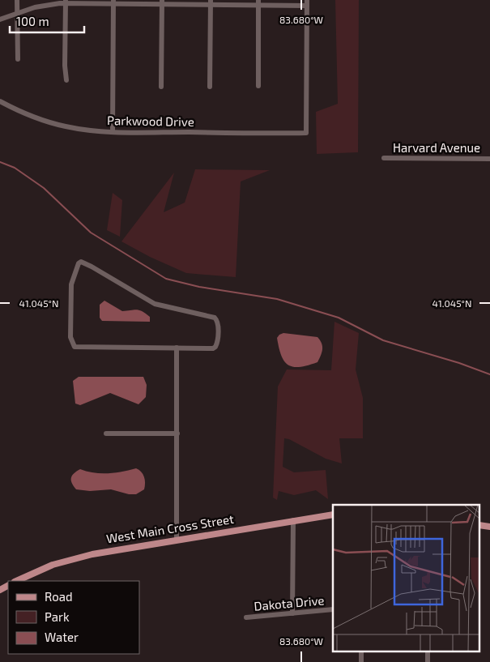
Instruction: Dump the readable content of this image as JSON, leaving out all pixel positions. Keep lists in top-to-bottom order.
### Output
{
  "streets": {
    "main road": ["West Main Cross Street"],
    "street": ["Parkwood Drive", "Harvard Avenue", "Dakota Drive"]
  },
  "legend": ["Road", "Park", "Water"],
  "scale_bar": "100 m",
  "coordinates": ["83.680°W", "41.045°N"]
}
